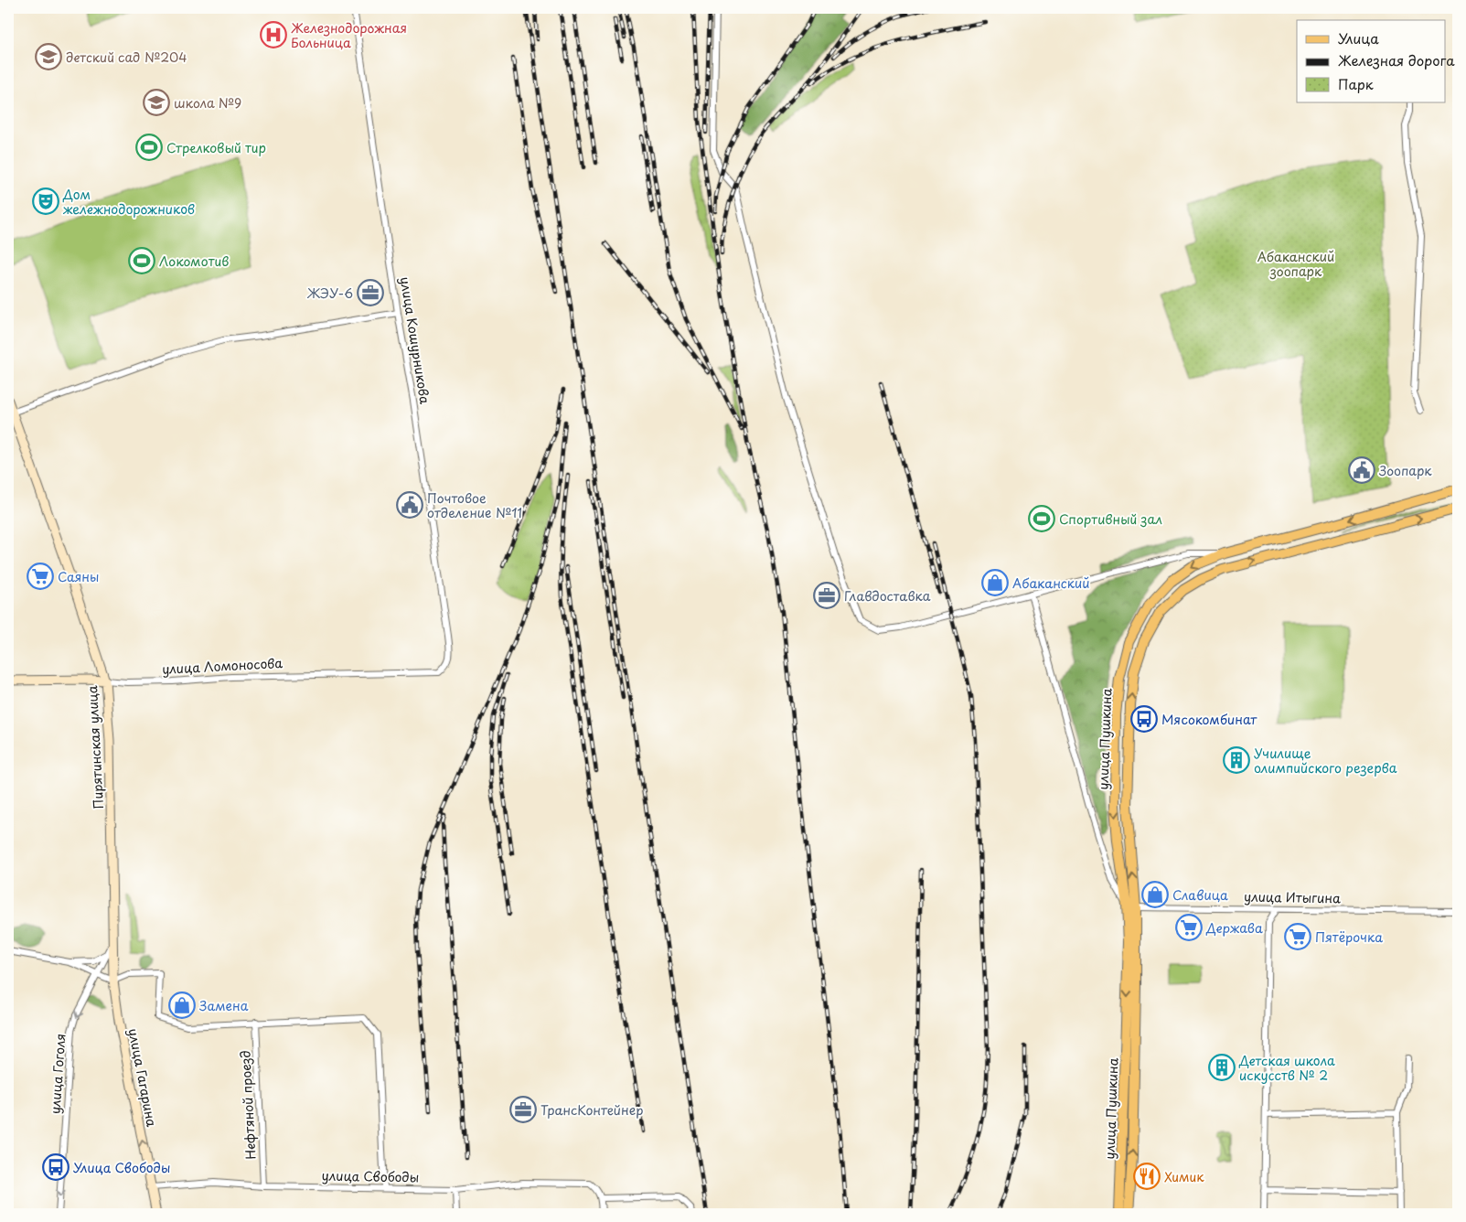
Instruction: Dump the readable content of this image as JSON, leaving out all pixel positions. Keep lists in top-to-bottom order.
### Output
{
  "streets": {
    "main road": ["улица Пушкина"],
    "street": [
      "улица Кошурникова",
      "улица Ломоносова",
      "Пирятинская улица",
      "улица Итыгина",
      "улица Гоголя",
      "улица Гагарина",
      "Нефтяной проезд",
      "улица Свободы"
    ]
  },
  "crossings": [
    ["улица Кошурникова", "улица Ломоносова"],
    ["улица Ломоносова", "Пирятинская улица"],
    ["улица Пушкина", "улица Итыгина"],
    ["Пирятинская улица", "улица Гоголя"],
    ["Пирятинская улица", "улица Гагарина"],
    ["улица Гоголя", "улица Гагарина"],
    ["улица Гагарина", "улица Свободы"],
    ["Нефтяной проезд", "улица Свободы"]
  ],
  "one_way": ["улица Гоголя", "улица Гагарина"],
  "parks": ["Абаканский зоопарк"],
  "places": {
    "hospital": ["Железнодорожная Больница"],
    "school or university": ["детский сад №204", "школа №9"],
    "sports": ["Стрелковый тир", "Локомотив", "Спортивный зал"],
    "theatre": ["Дом жележнодорожников"],
    "office": ["ЖЭУ-6", "Главдоставка", "ТрансКонтейнер"],
    "public building": ["Зоопарк", "Почтовое отделение №11"],
    "supermarket": ["Саяны", "Держава", "Пятёрочка"],
    "shop": ["Абаканский", "Славица", "Замена"],
    "bus stop": ["Мясокомбинат", "Улица Свободы"],
    "building": ["Училище олимпийского резерва", "Детская школа искусств № 2"],
    "restaurant": ["Химик"]
  },
  "legend": ["Улица", "Железная дорога", "Парк"]
}
